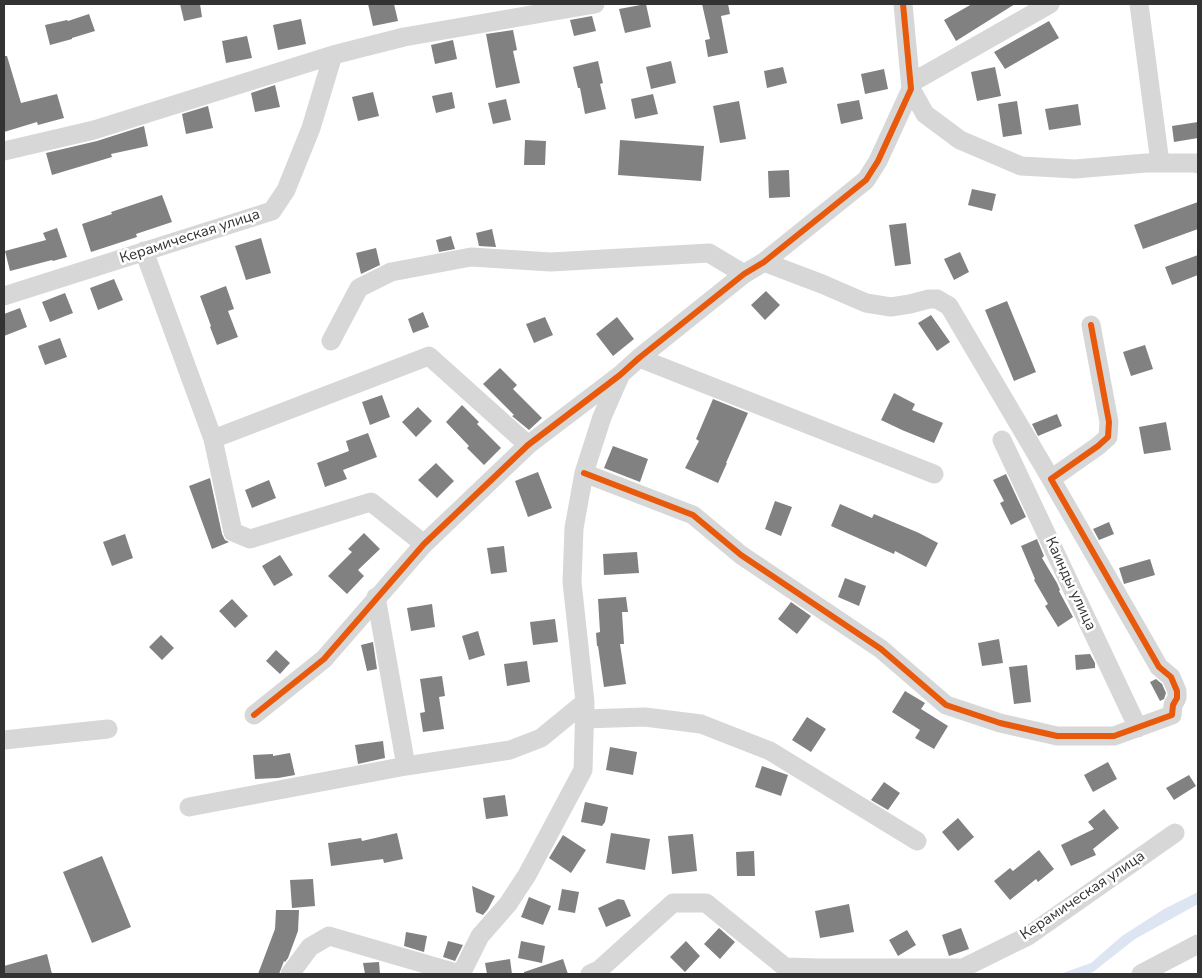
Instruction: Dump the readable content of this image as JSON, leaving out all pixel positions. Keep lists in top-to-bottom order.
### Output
{
  "streets": {
    "street": ["Керамическая улица", "Каинды улица"]
  }
}
